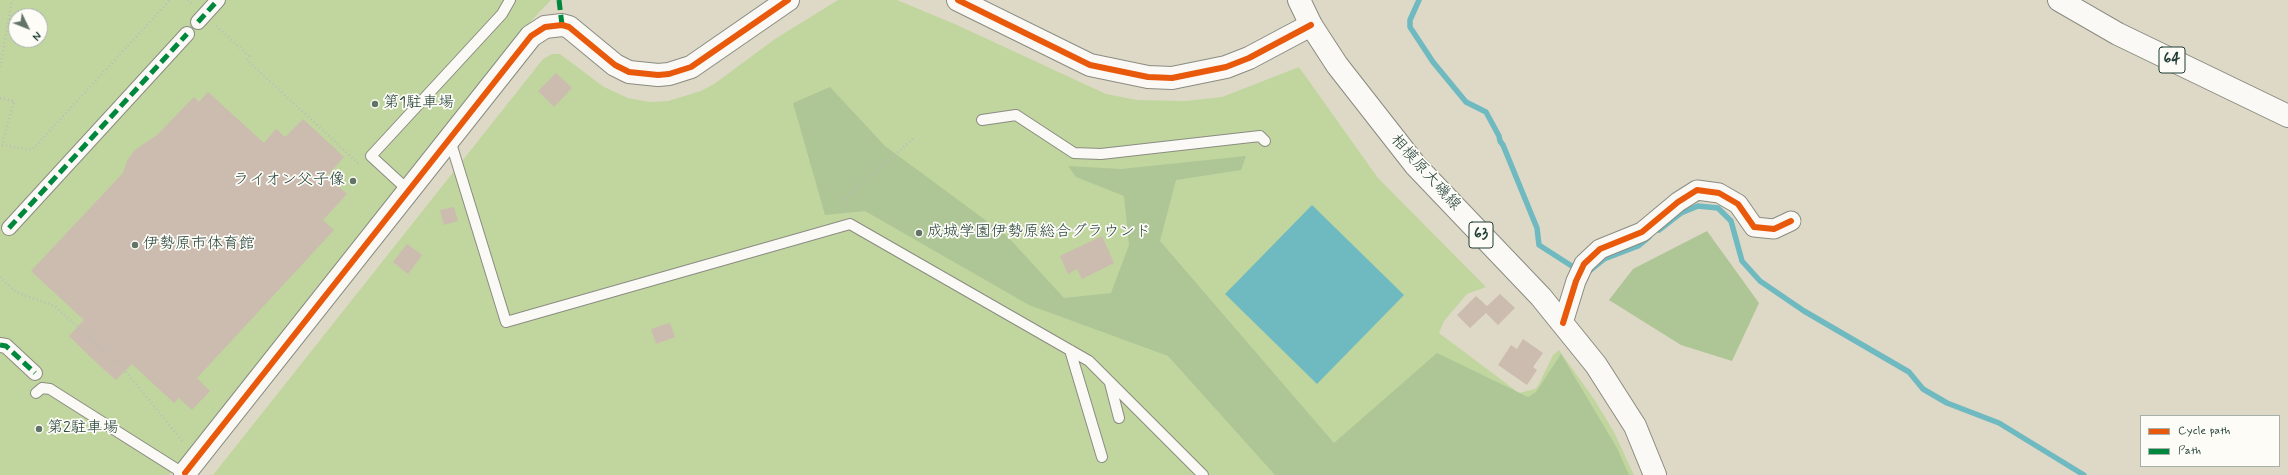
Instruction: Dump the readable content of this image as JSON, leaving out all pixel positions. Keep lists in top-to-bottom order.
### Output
{
  "streets": {
    "street": ["64", "相模原大磯線", "63"]
  },
  "places": [
    "第1駐車場",
    "ライオン父子像",
    "成城学園伊勢原総合グラウンド",
    "伊勢原市体育館",
    "第2駐車場"
  ],
  "legend": ["Cycle path", "Path"],
  "north": "bottom right"
}
